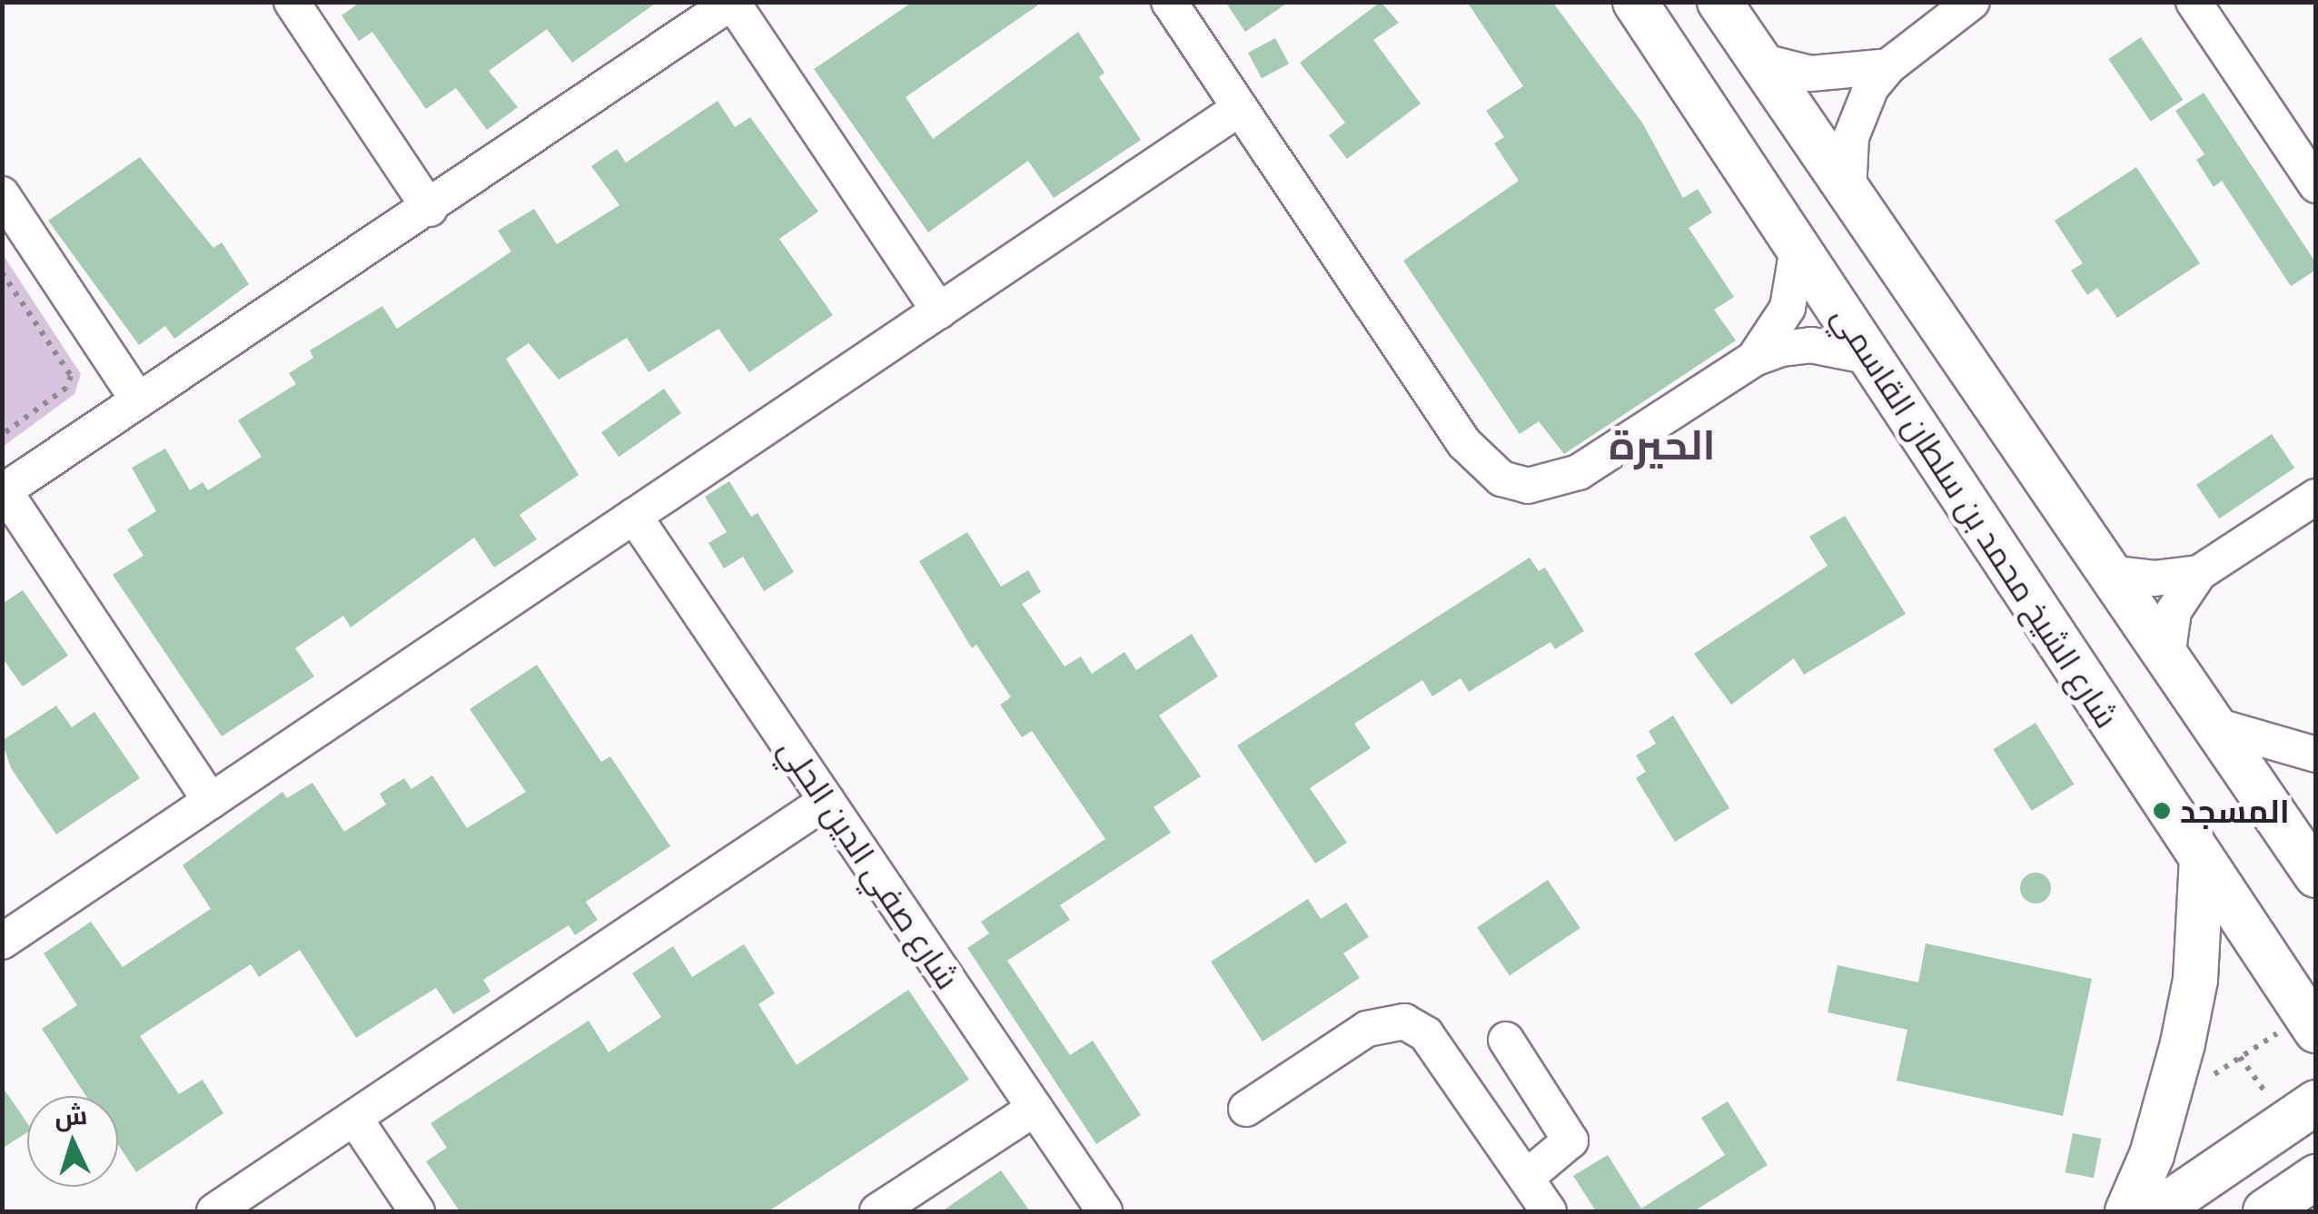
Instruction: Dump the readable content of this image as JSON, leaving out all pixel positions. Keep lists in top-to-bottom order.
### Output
{
  "streets": {
    "main road": ["شارع الشيخ محمد بن سلطان القاسمي"],
    "street": ["شارع صفي الدين الحلي"]
  },
  "districts": ["الحيرة"],
  "places": ["المسجد"],
  "north": "top"
}
